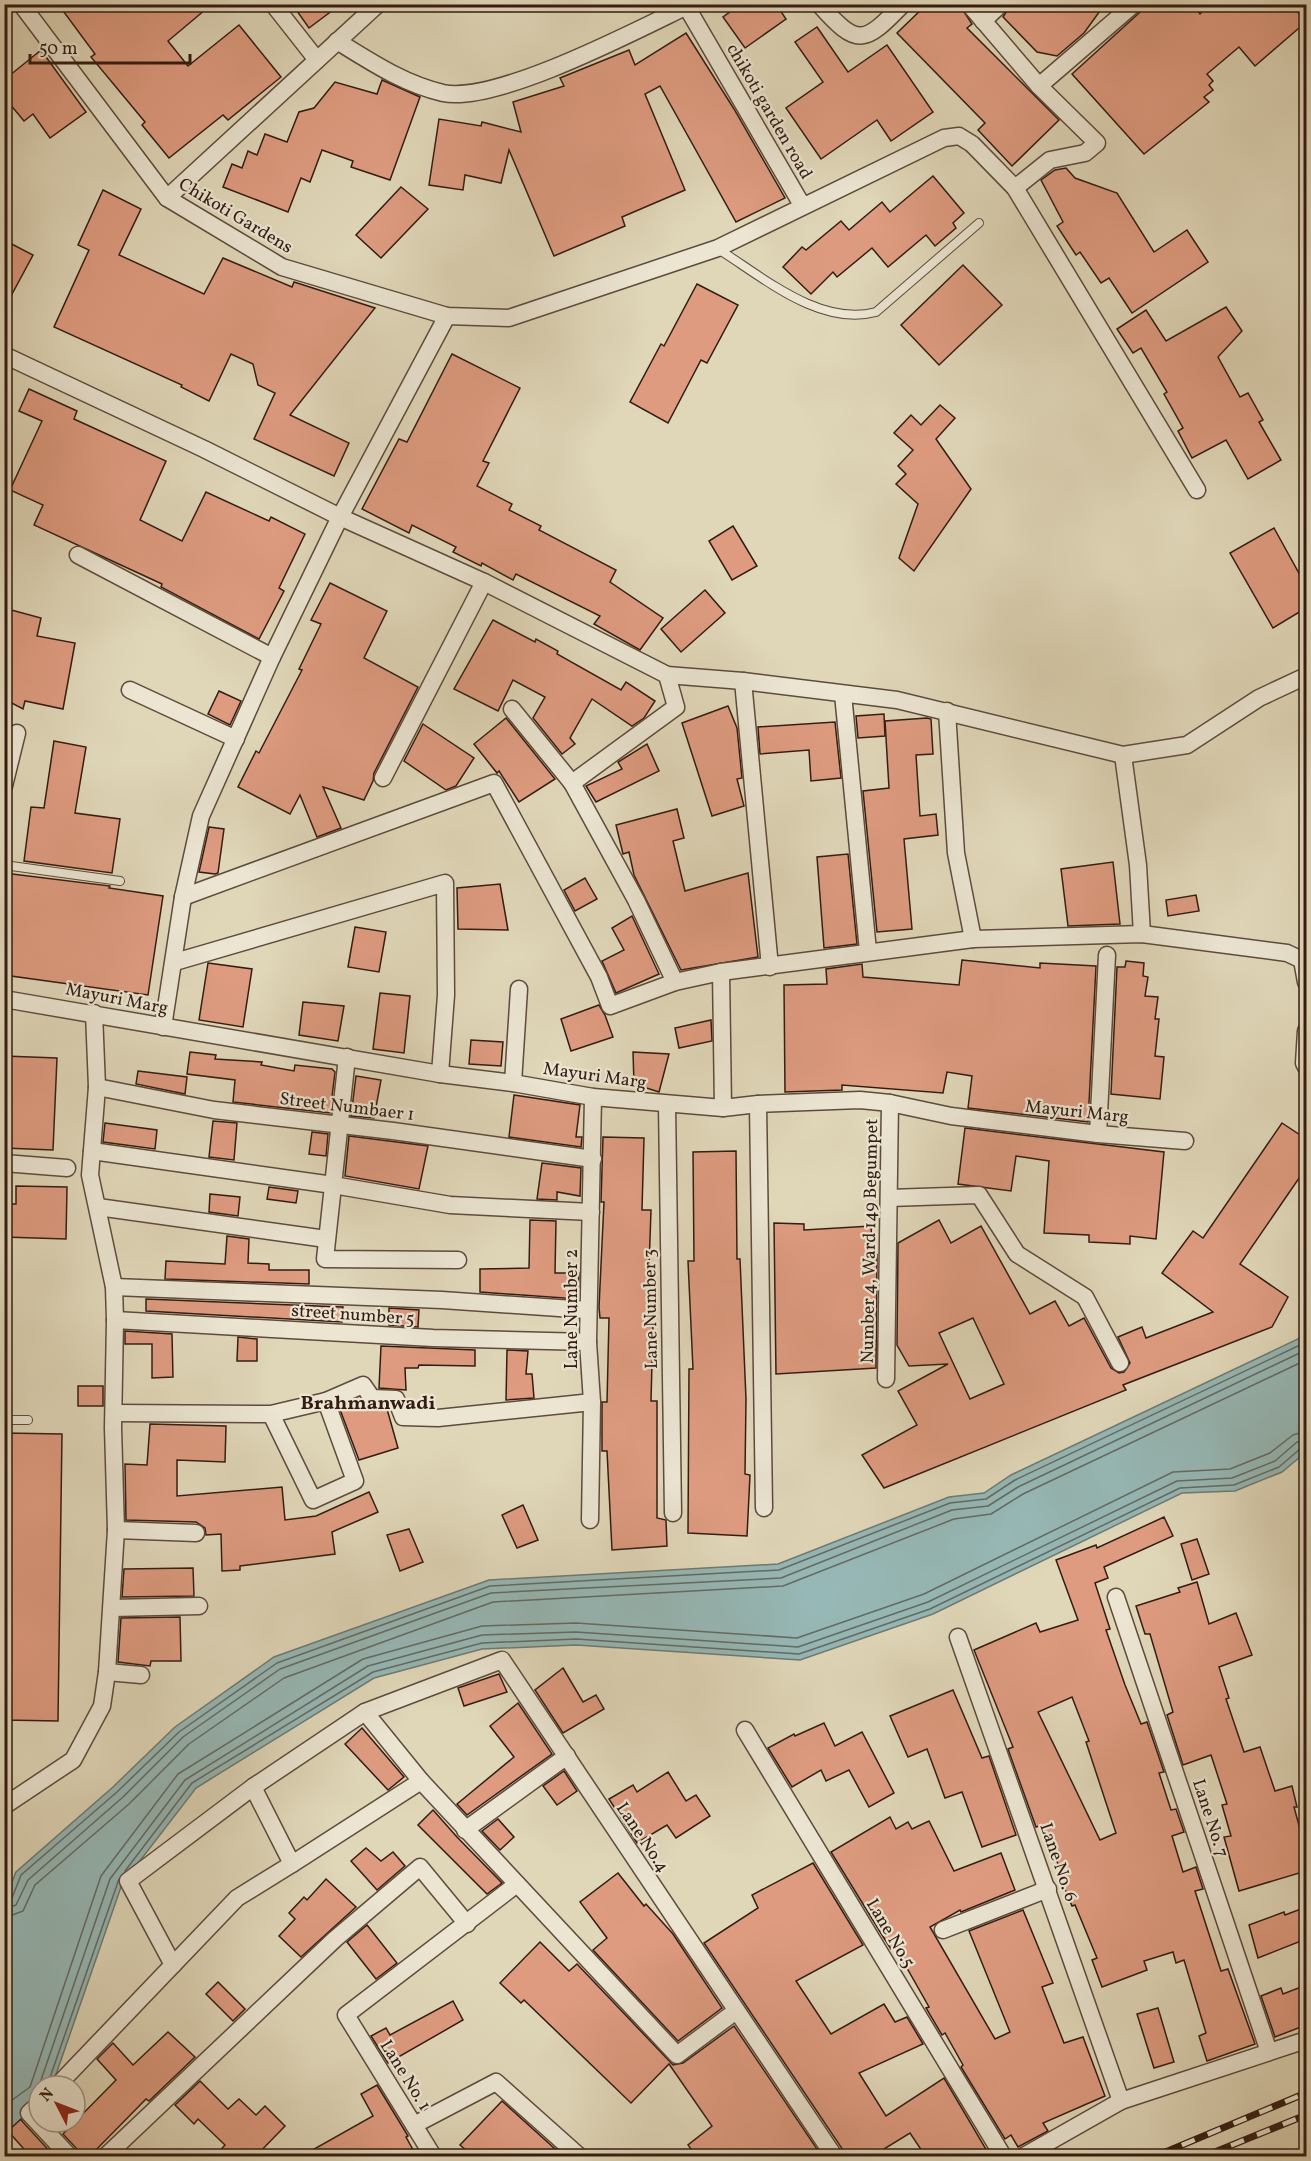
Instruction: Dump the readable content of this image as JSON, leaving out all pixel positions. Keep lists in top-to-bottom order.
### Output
{
  "streets": {
    "street": [
      "chikoti garden road",
      "Chikoti Gardens",
      "Mayuri Marg",
      "Street Numbaer 1",
      "Number 4, Ward 149 Begumpet",
      "Lane Number 2",
      "Lane Number 3",
      "street number 5",
      "Lane No. 7",
      "Lane No.4",
      "Lane No. 6",
      "Lane No.5",
      "Lane No. 1"
    ]
  },
  "crossings": [
    ["chikoti garden road", "Chikoti Gardens"],
    ["Mayuri Marg", "Number 4, Ward 149 Begumpet"],
    ["Mayuri Marg", "Lane Number 2"],
    ["Mayuri Marg", "Lane Number 3"],
    ["Street Numbaer 1", "Lane Number 2"],
    ["Lane Number 2", "street number 5"]
  ],
  "districts": ["Brahmanwadi"],
  "scale_bar": "50 m",
  "north": "top left"
}
